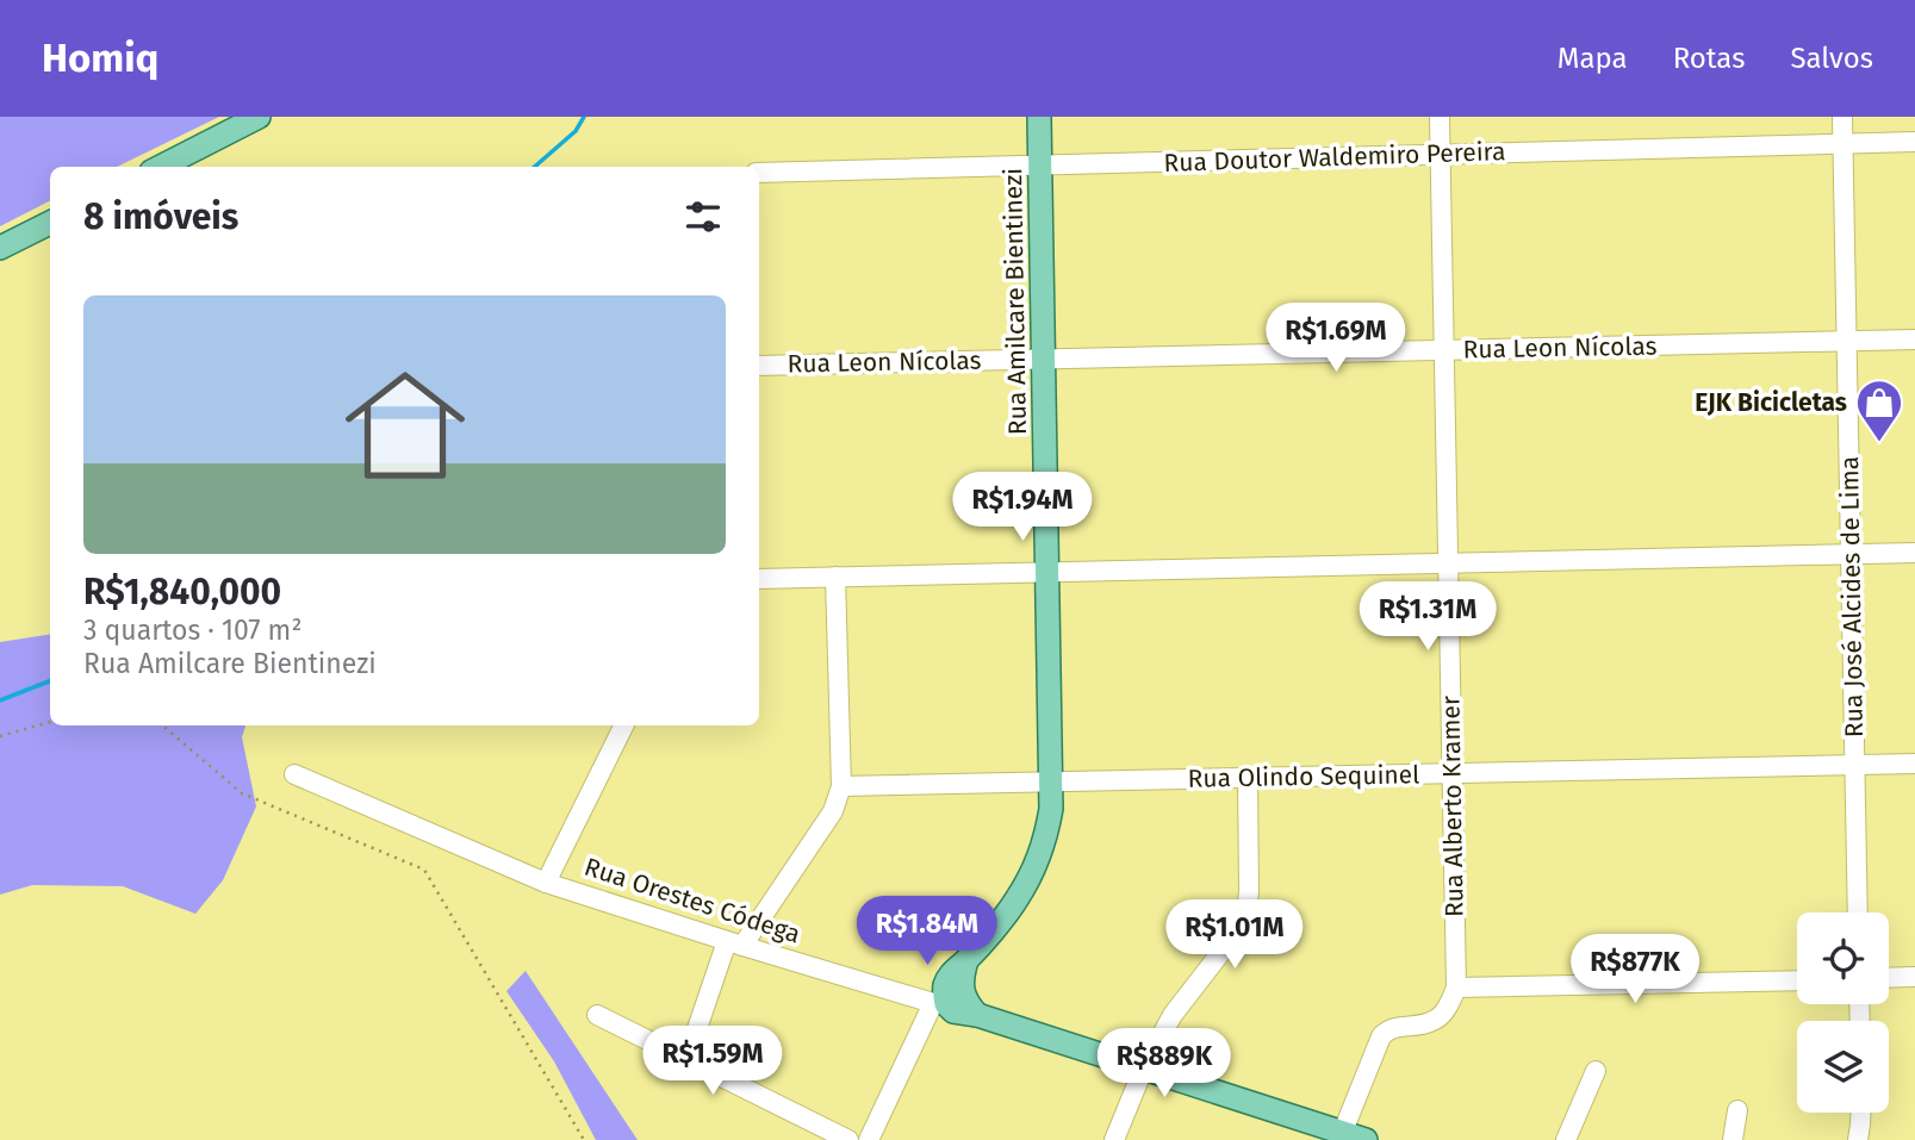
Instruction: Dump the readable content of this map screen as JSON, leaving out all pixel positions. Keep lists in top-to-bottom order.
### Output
{
  "streets": {
    "main road": ["Rua Amilcare Bientinezi", "Rua Orestes Códega"],
    "street": [
      "Rua Doutor Waldemiro Pereira",
      "Rua Leon Nícolas",
      "Rua José Alcides de Lima",
      "Rua Olindo Sequinel",
      "Rua Alberto Kramer"
    ]
  },
  "crossings": [
    ["Rua Doutor Waldemiro Pereira", "Rua Amilcare Bientinezi"],
    ["Rua Doutor Waldemiro Pereira", "Rua José Alcides de Lima"],
    ["Rua Doutor Waldemiro Pereira", "Rua Alberto Kramer"],
    ["Rua Amilcare Bientinezi", "Rua Leon Nícolas"],
    ["Rua Amilcare Bientinezi", "Rua Olindo Sequinel"],
    ["Rua Amilcare Bientinezi", "Rua Orestes Códega"],
    ["Rua Leon Nícolas", "Rua José Alcides de Lima"],
    ["Rua Leon Nícolas", "Rua Alberto Kramer"],
    ["Rua José Alcides de Lima", "Rua Olindo Sequinel"],
    ["Rua Olindo Sequinel", "Rua Alberto Kramer"]
  ],
  "places": {
    "shop": ["EJK Bicicletas"]
  },
  "page": {
    "header": "Homiq",
    "nav": ["Mapa", "Rotas", "Salvos"],
    "heading": "8 imóveis",
    "list": [
      {
        "name": "R$1,840,000",
        "note": "3 quartos · 107 m² · Rua Amilcare Bientinezi"
      }
    ],
    "price": [
      "R$1.69M",
      "R$1.94M",
      "R$1.31M",
      "R$1.84M",
      "R$1.01M",
      "R$877K",
      "R$1.59M",
      "R$889K"
    ]
  }
}
